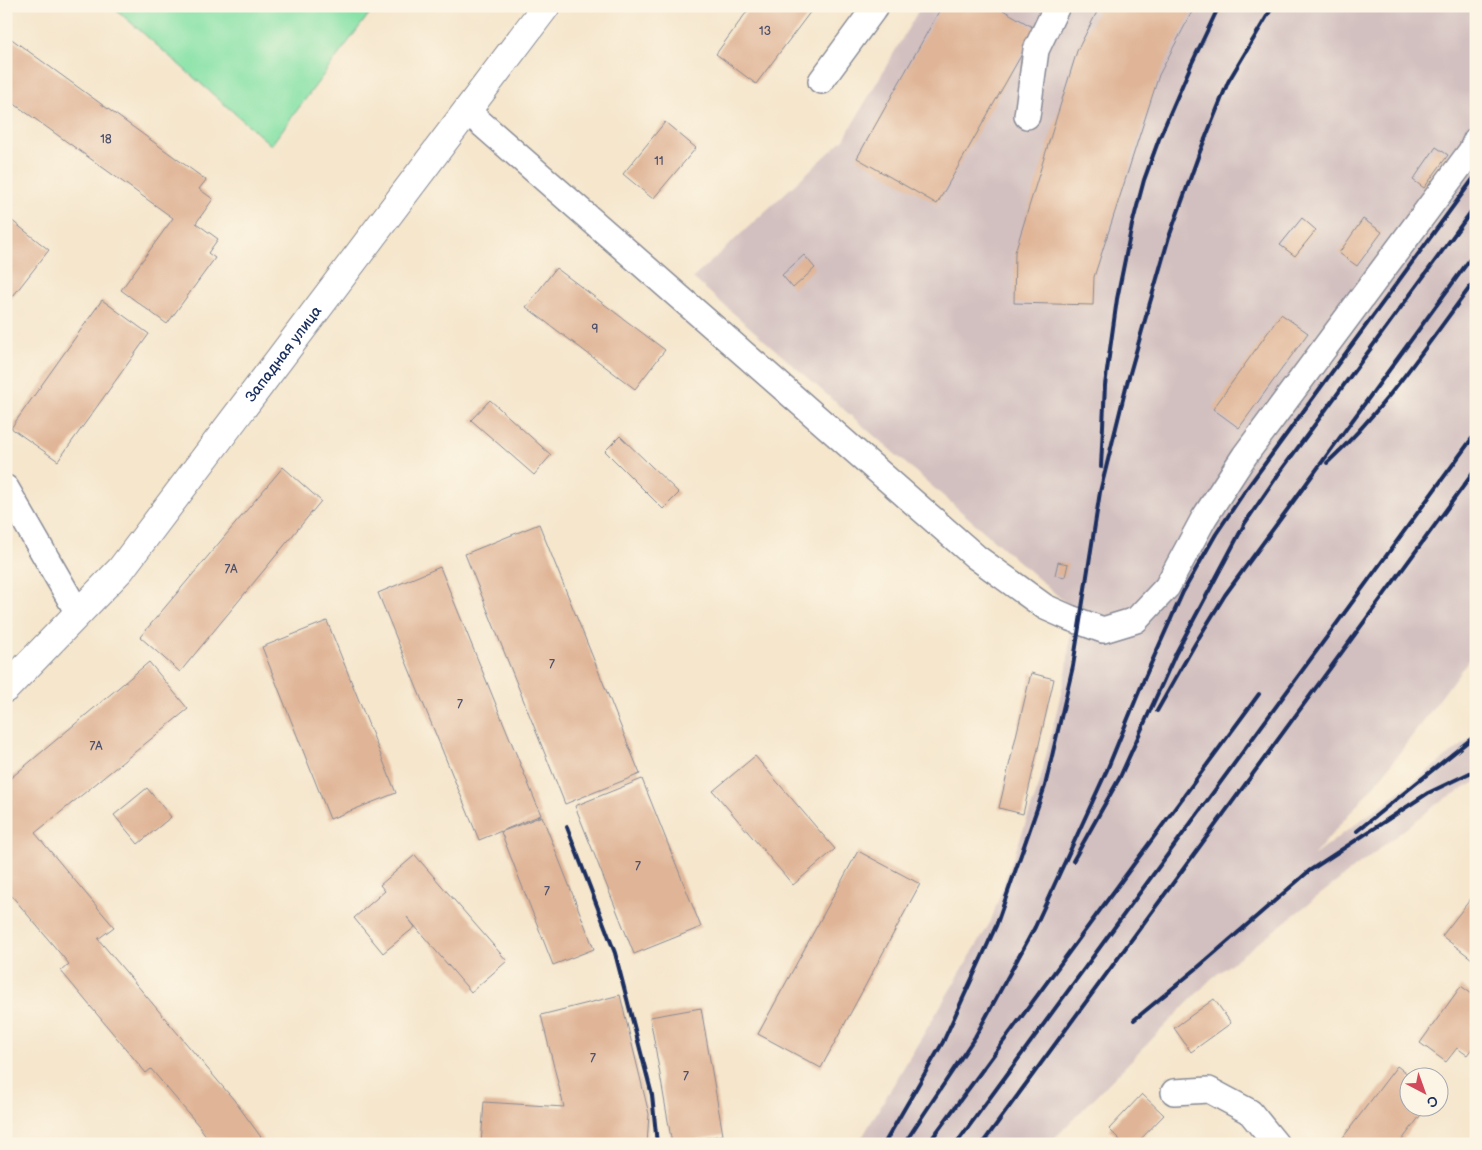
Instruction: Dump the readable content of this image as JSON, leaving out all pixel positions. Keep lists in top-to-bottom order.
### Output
{
  "streets": {
    "main road": ["Западная улица"]
  },
  "house_numbers": [
    "13",
    "18",
    "11",
    "9",
    "7А",
    "7",
    "7",
    "7А",
    "7",
    "7",
    "7",
    "7"
  ],
  "north": "bottom right"
}
